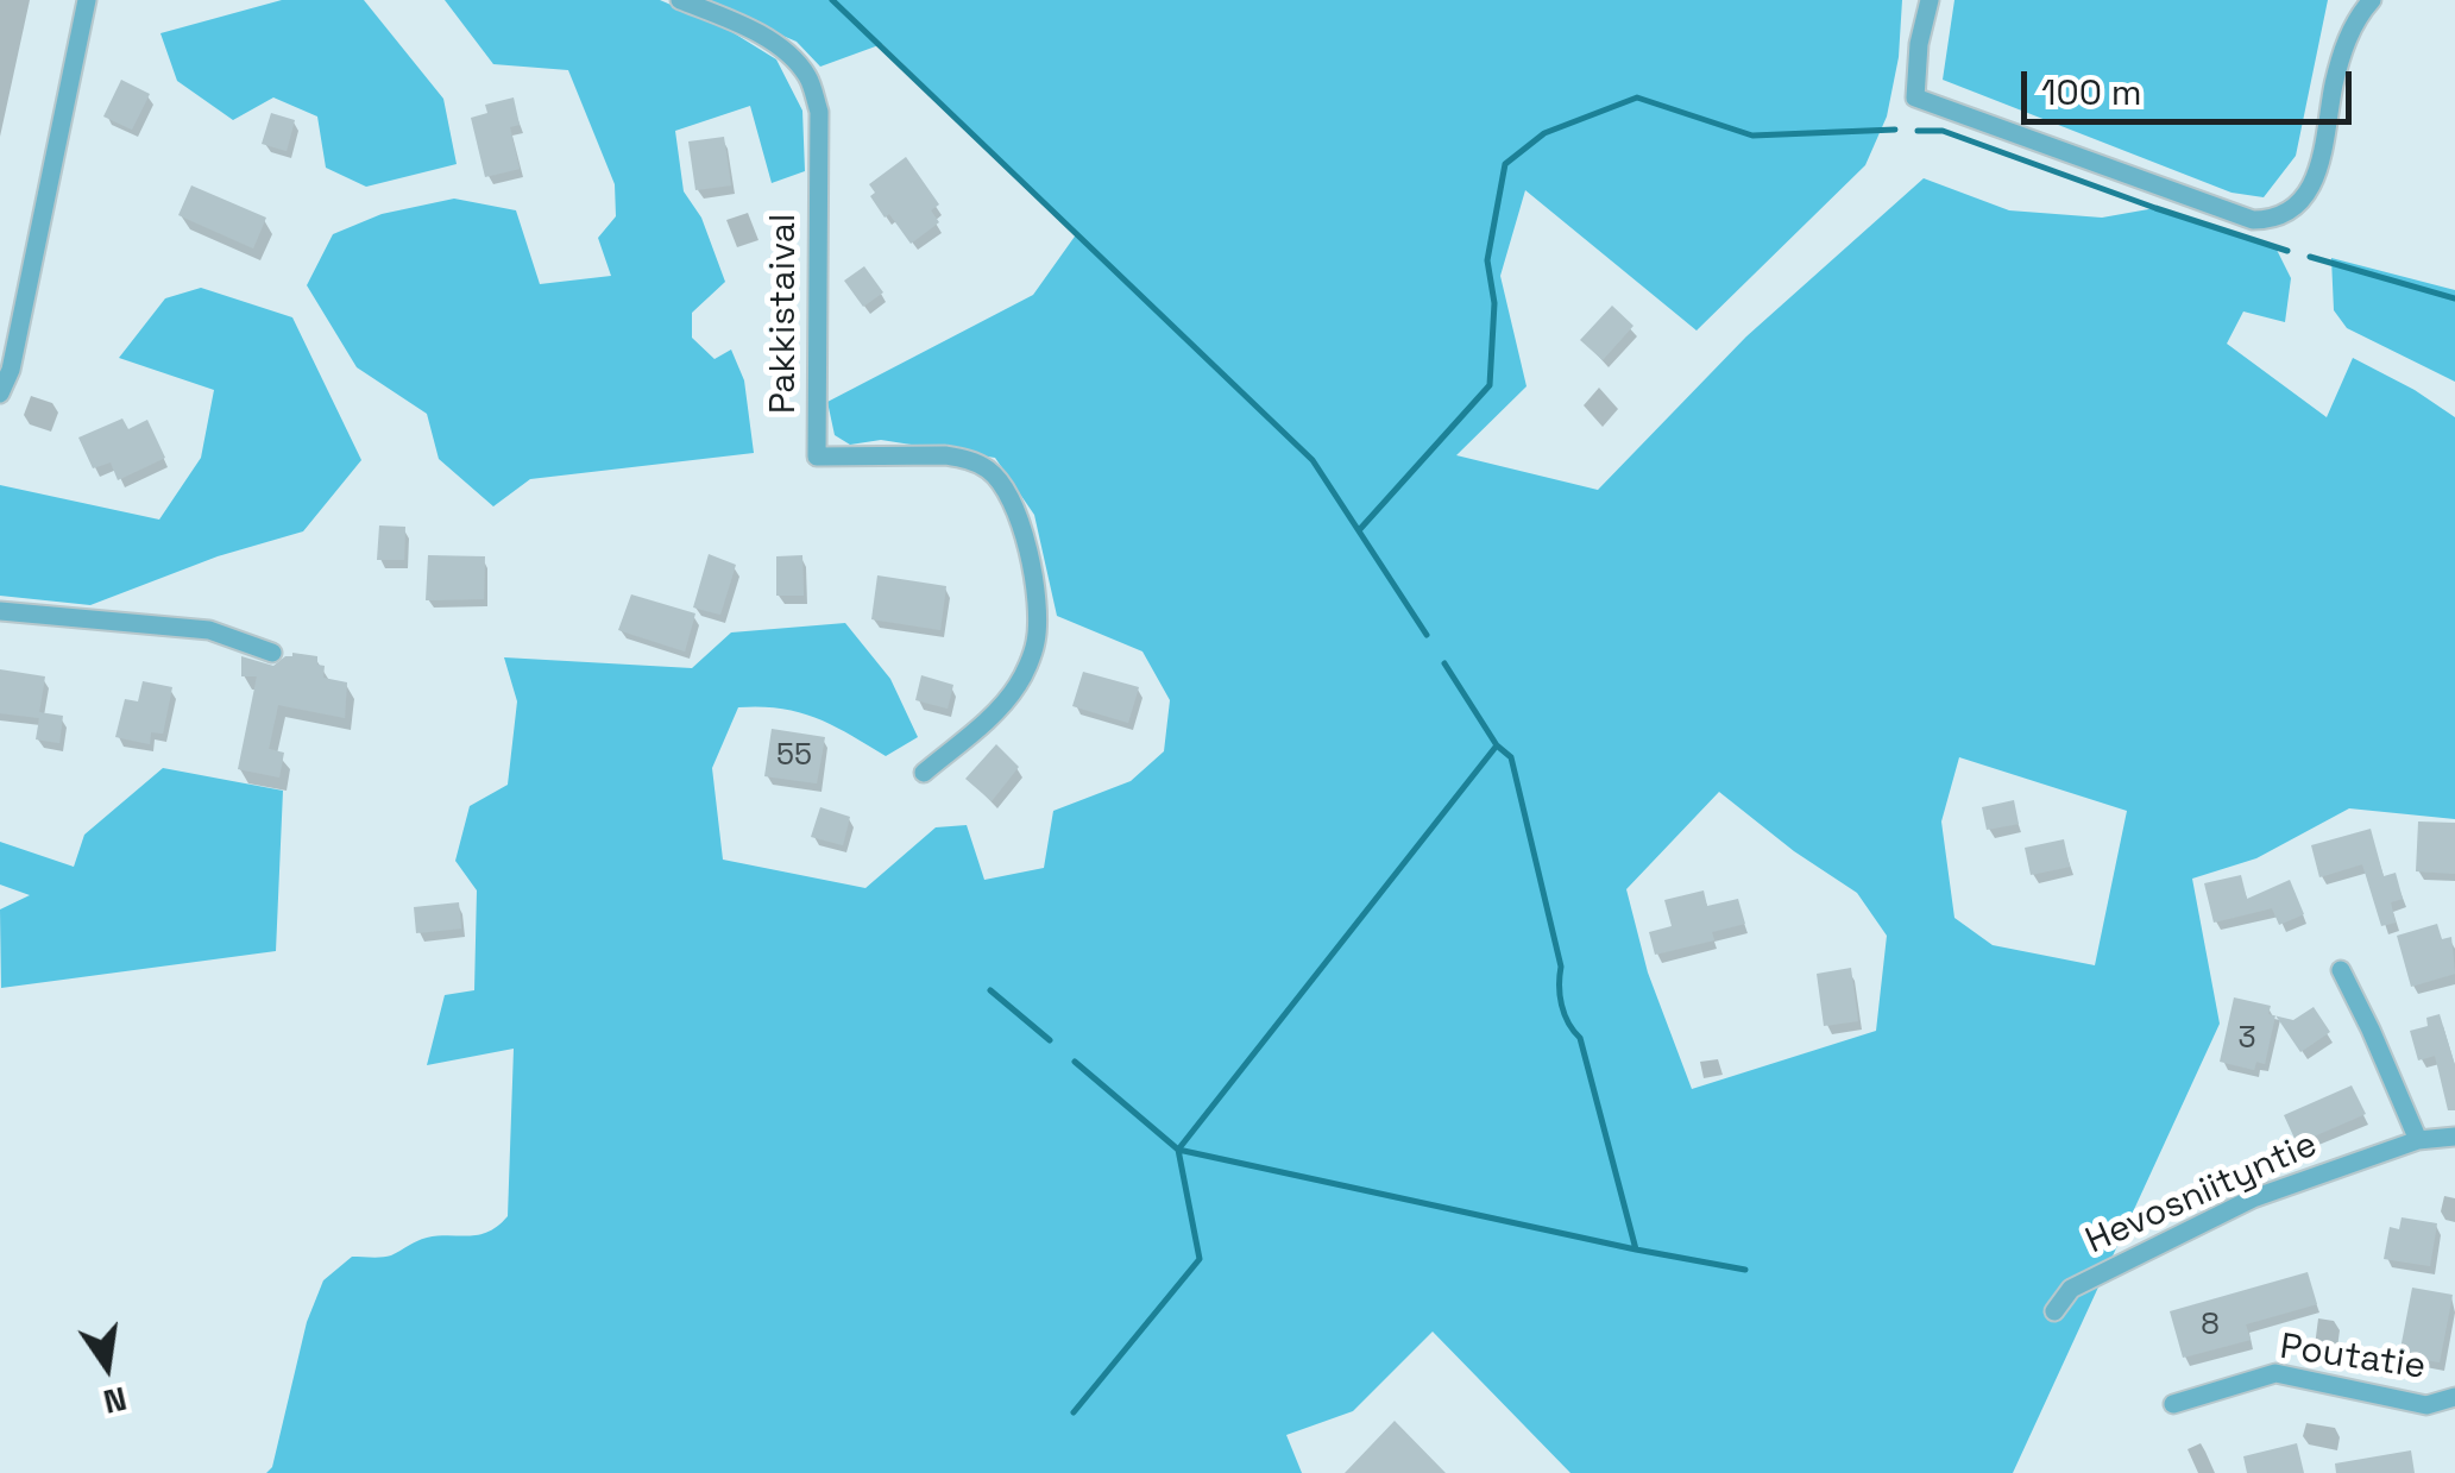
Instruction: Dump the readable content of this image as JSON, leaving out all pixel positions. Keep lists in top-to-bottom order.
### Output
{
  "streets": {
    "street": ["Pakkistaival", "Hevosniityntie", "Poutatie"]
  },
  "house_numbers": ["55", "3", "8"],
  "scale_bar": "100 m",
  "north": "bottom"
}
